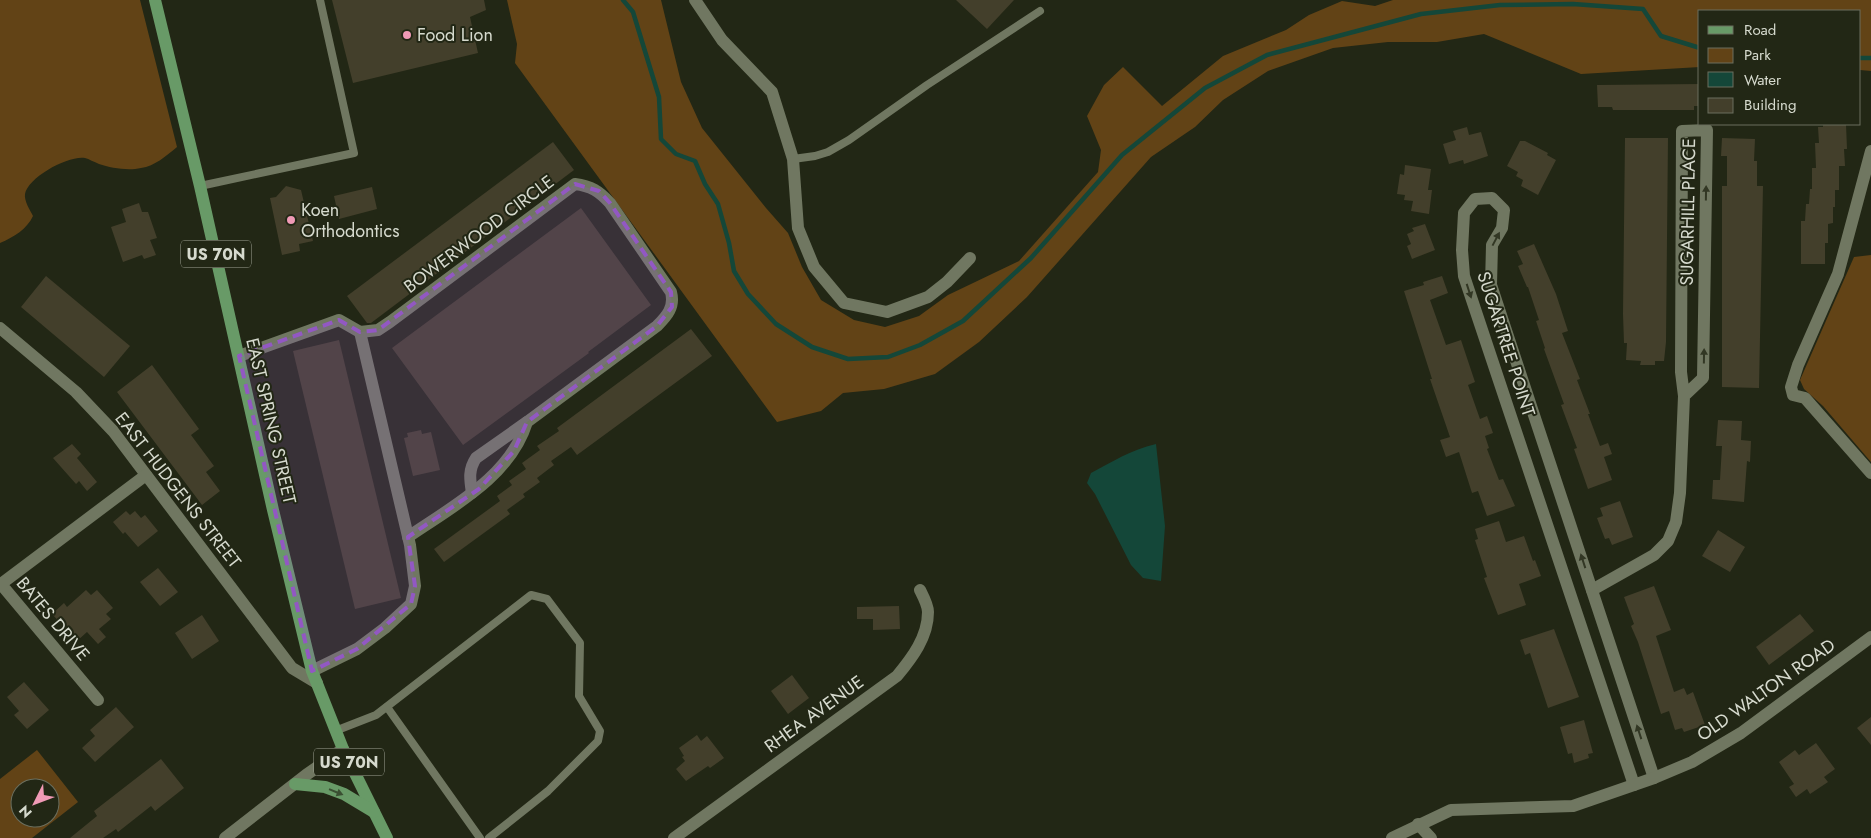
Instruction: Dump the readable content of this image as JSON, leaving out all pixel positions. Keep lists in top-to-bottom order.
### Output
{
  "streets": {
    "main road": ["US 70N", "EAST SPRING STREET"],
    "street": [
      "SUGARHILL PLACE",
      "BOWERWOOD CIRCLE",
      "SUGARTREE POINT",
      "EAST HUDGENS STREET",
      "BATES DRIVE",
      "OLD WALTON ROAD",
      "RHEA AVENUE"
    ]
  },
  "crossings": [
    ["SUGARHILL PLACE", "SUGARTREE POINT"],
    ["SUGARTREE POINT", "OLD WALTON ROAD"],
    ["EAST SPRING STREET", "EAST HUDGENS STREET"],
    ["EAST HUDGENS STREET", "BATES DRIVE"]
  ],
  "places": ["Food Lion", "Koen Orthodontics"],
  "legend": [
    "Road",
    "Park",
    "Water",
    "Building"
  ],
  "north": "bottom left"
}
